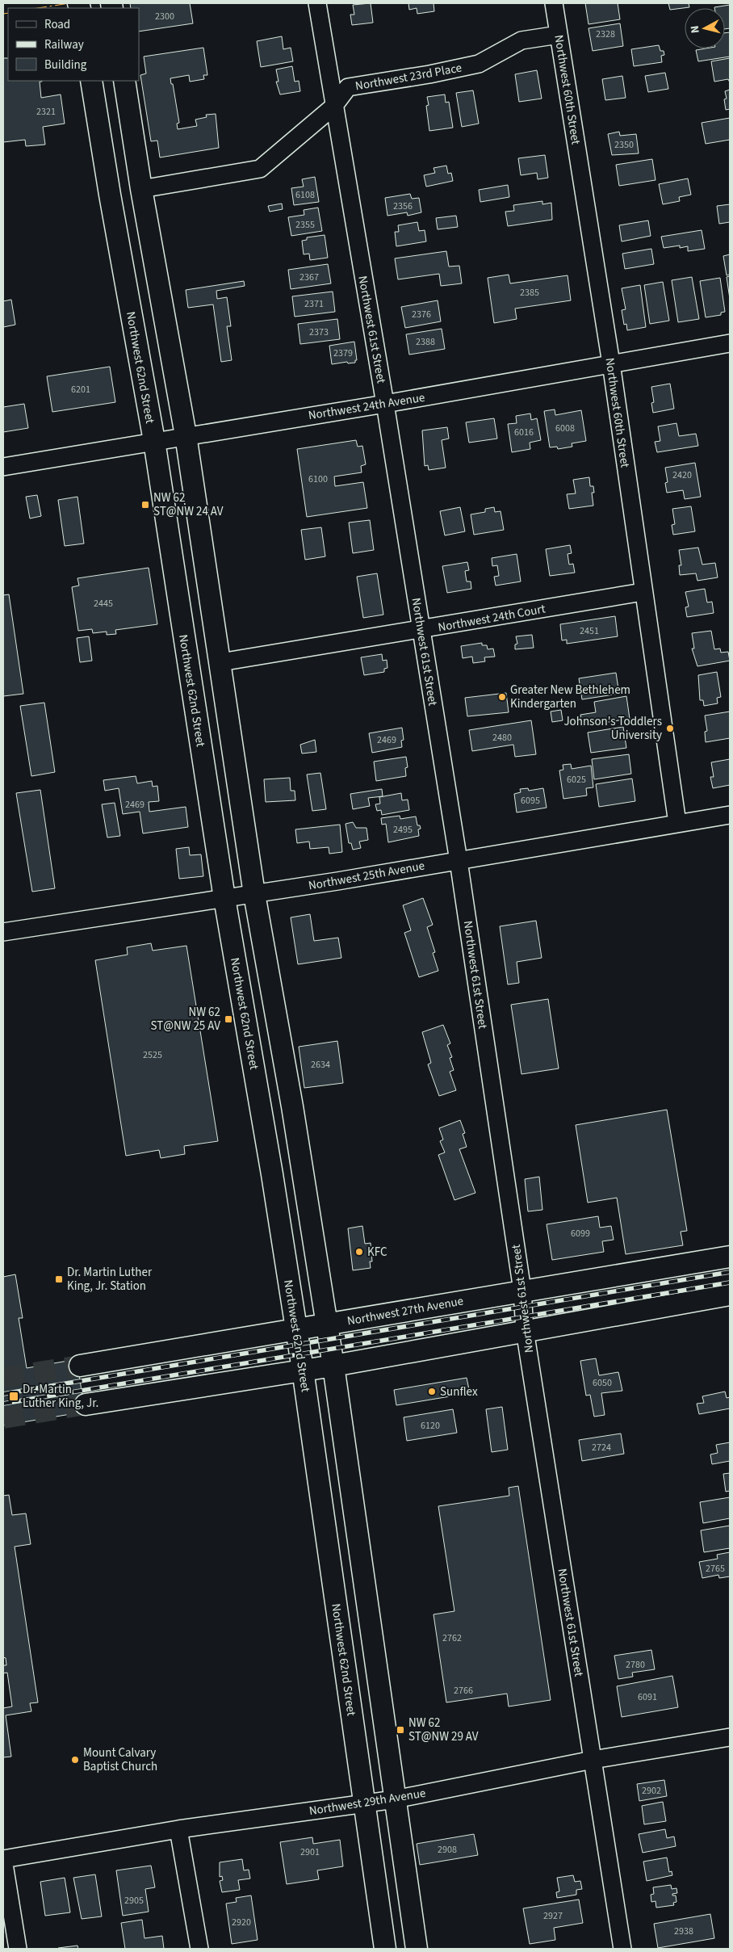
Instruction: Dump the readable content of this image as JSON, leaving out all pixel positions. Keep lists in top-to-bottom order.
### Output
{
  "streets": {
    "main road": ["Northwest 62nd Street", "Northwest 27th Avenue"],
    "street": [
      "Northwest 23rd Place",
      "Northwest 60th Street",
      "Northwest 61st Street",
      "Northwest 24th Avenue",
      "Northwest 24th Court",
      "Northwest 25th Avenue",
      "Northwest 29th Avenue"
    ]
  },
  "crossings": [
    ["Northwest 23rd Place", "Northwest 60th Street"],
    ["Northwest 23rd Place", "Northwest 61st Street"],
    ["Northwest 60th Street", "Northwest 24th Avenue"],
    ["Northwest 60th Street", "Northwest 24th Court"],
    ["Northwest 60th Street", "Northwest 25th Avenue"],
    ["Northwest 61st Street", "Northwest 24th Avenue"],
    ["Northwest 61st Street", "Northwest 24th Court"],
    ["Northwest 61st Street", "Northwest 25th Avenue"],
    ["Northwest 61st Street", "Northwest 27th Avenue"],
    ["Northwest 61st Street", "Northwest 29th Avenue"],
    ["Northwest 62nd Street", "Northwest 24th Avenue"],
    ["Northwest 62nd Street", "Northwest 25th Avenue"],
    ["Northwest 62nd Street", "Northwest 27th Avenue"],
    ["Northwest 62nd Street", "Northwest 29th Avenue"]
  ],
  "places": {
    "transit": [
      "NW 62 ST@NW 24 AV",
      "NW 62 ST@NW 25 AV",
      "Dr. Martin Luther King, Jr. Station",
      "Dr. Martin Luther King, Jr.",
      "NW 62 ST@NW 29 AV"
    ],
    "other": [
      "Greater New Bethlehem Kindergarten",
      "Johnson's Toddlers University",
      "KFC",
      "Sunflex",
      "Mount Calvary Baptist Church"
    ]
  },
  "house_numbers": [
    "2300",
    "2328",
    "2321",
    "2350",
    "6108",
    "2356",
    "2355",
    "2367",
    "2385",
    "2371",
    "2376",
    "2373",
    "2388",
    "2379",
    "6201",
    "6008",
    "6016",
    "2420",
    "6100",
    "2445",
    "2451",
    "2480",
    "2469",
    "6025",
    "6095",
    "2469",
    "2495",
    "2525",
    "2634",
    "6099",
    "6050",
    "6120",
    "2724",
    "2765",
    "2762",
    "2780",
    "2766",
    "6091",
    "2902",
    "2908",
    "2901",
    "2905",
    "2927",
    "2920",
    "2938"
  ],
  "legend": ["Road", "Railway", "Building"],
  "north": "left"
}
